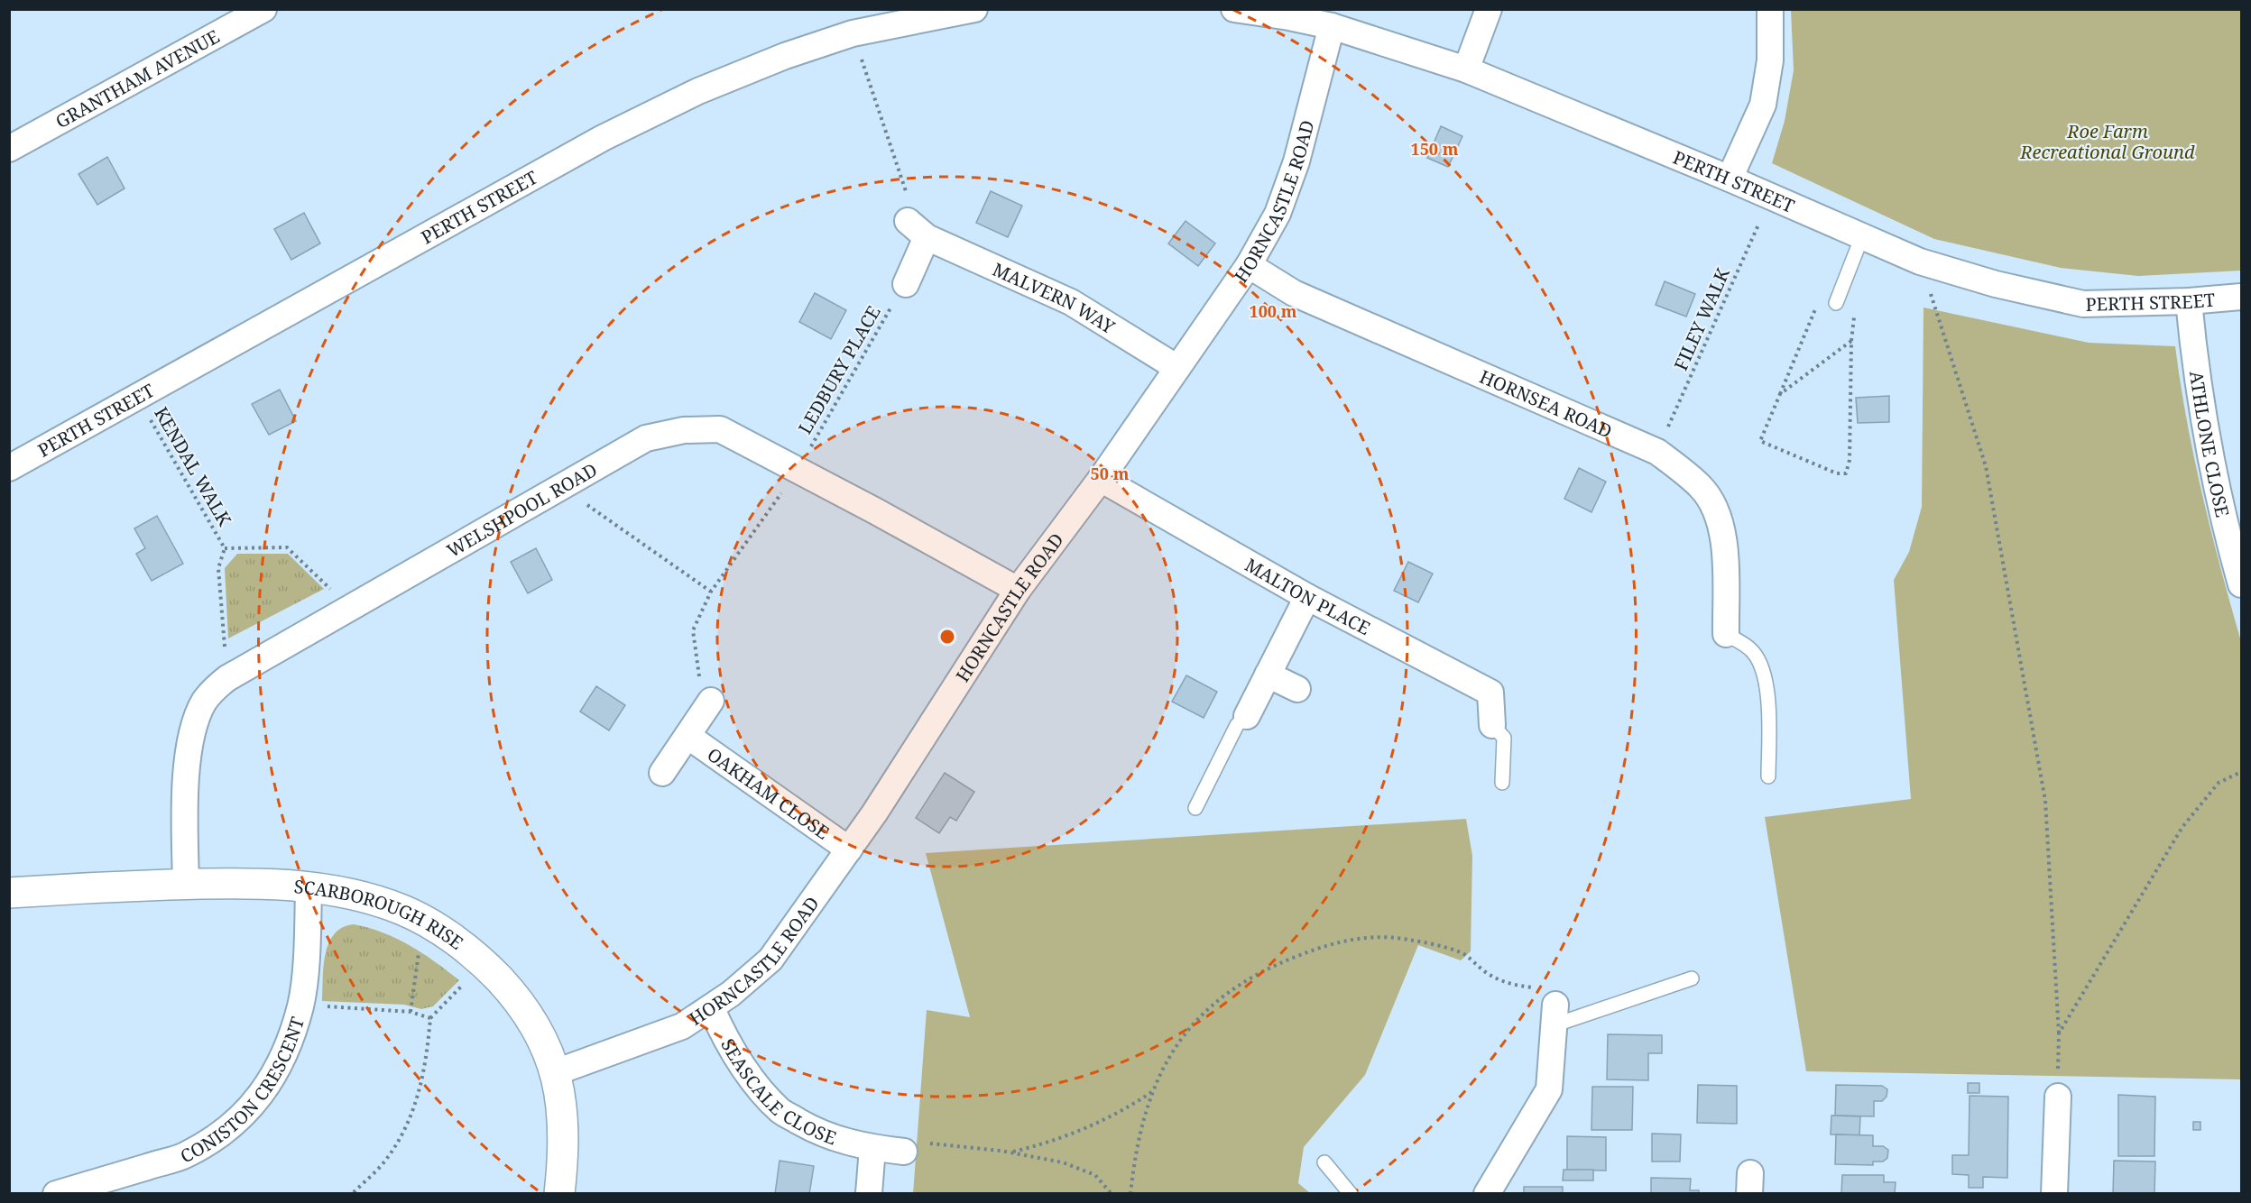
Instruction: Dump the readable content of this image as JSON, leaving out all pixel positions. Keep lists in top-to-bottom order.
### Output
{
  "streets": {
    "street": [
      "GRANTHAM AVENUE",
      "PERTH STREET",
      "HORNCASTLE ROAD",
      "MALVERN WAY",
      "HORNSEA ROAD",
      "ATHLONE CLOSE",
      "WELSHPOOL ROAD",
      "MALTON PLACE",
      "OAKHAM CLOSE",
      "SCARBOROUGH RISE",
      "CONISTON CRESCENT",
      "SEASCALE CLOSE"
    ],
    "path": ["FILEY WALK", "LEDBURY PLACE", "KENDAL WALK"]
  },
  "crossings": [
    ["PERTH STREET", "HORNCASTLE ROAD"],
    ["PERTH STREET", "FILEY WALK"],
    ["PERTH STREET", "ATHLONE CLOSE"],
    ["PERTH STREET", "KENDAL WALK"],
    ["HORNCASTLE ROAD", "MALVERN WAY"],
    ["HORNCASTLE ROAD", "HORNSEA ROAD"],
    ["HORNCASTLE ROAD", "WELSHPOOL ROAD"],
    ["HORNCASTLE ROAD", "MALTON PLACE"],
    ["HORNCASTLE ROAD", "OAKHAM CLOSE"],
    ["HORNCASTLE ROAD", "SCARBOROUGH RISE"],
    ["HORNCASTLE ROAD", "SEASCALE CLOSE"],
    ["FILEY WALK", "HORNSEA ROAD"],
    ["LEDBURY PLACE", "WELSHPOOL ROAD"],
    ["LEDBURY PLACE", "OAKHAM CLOSE"],
    ["WELSHPOOL ROAD", "SCARBOROUGH RISE"],
    ["SCARBOROUGH RISE", "CONISTON CRESCENT"]
  ],
  "parks": ["Roe Farm Recreational Ground"],
  "rings": ["150 m", "100 m", "50 m"]
}
